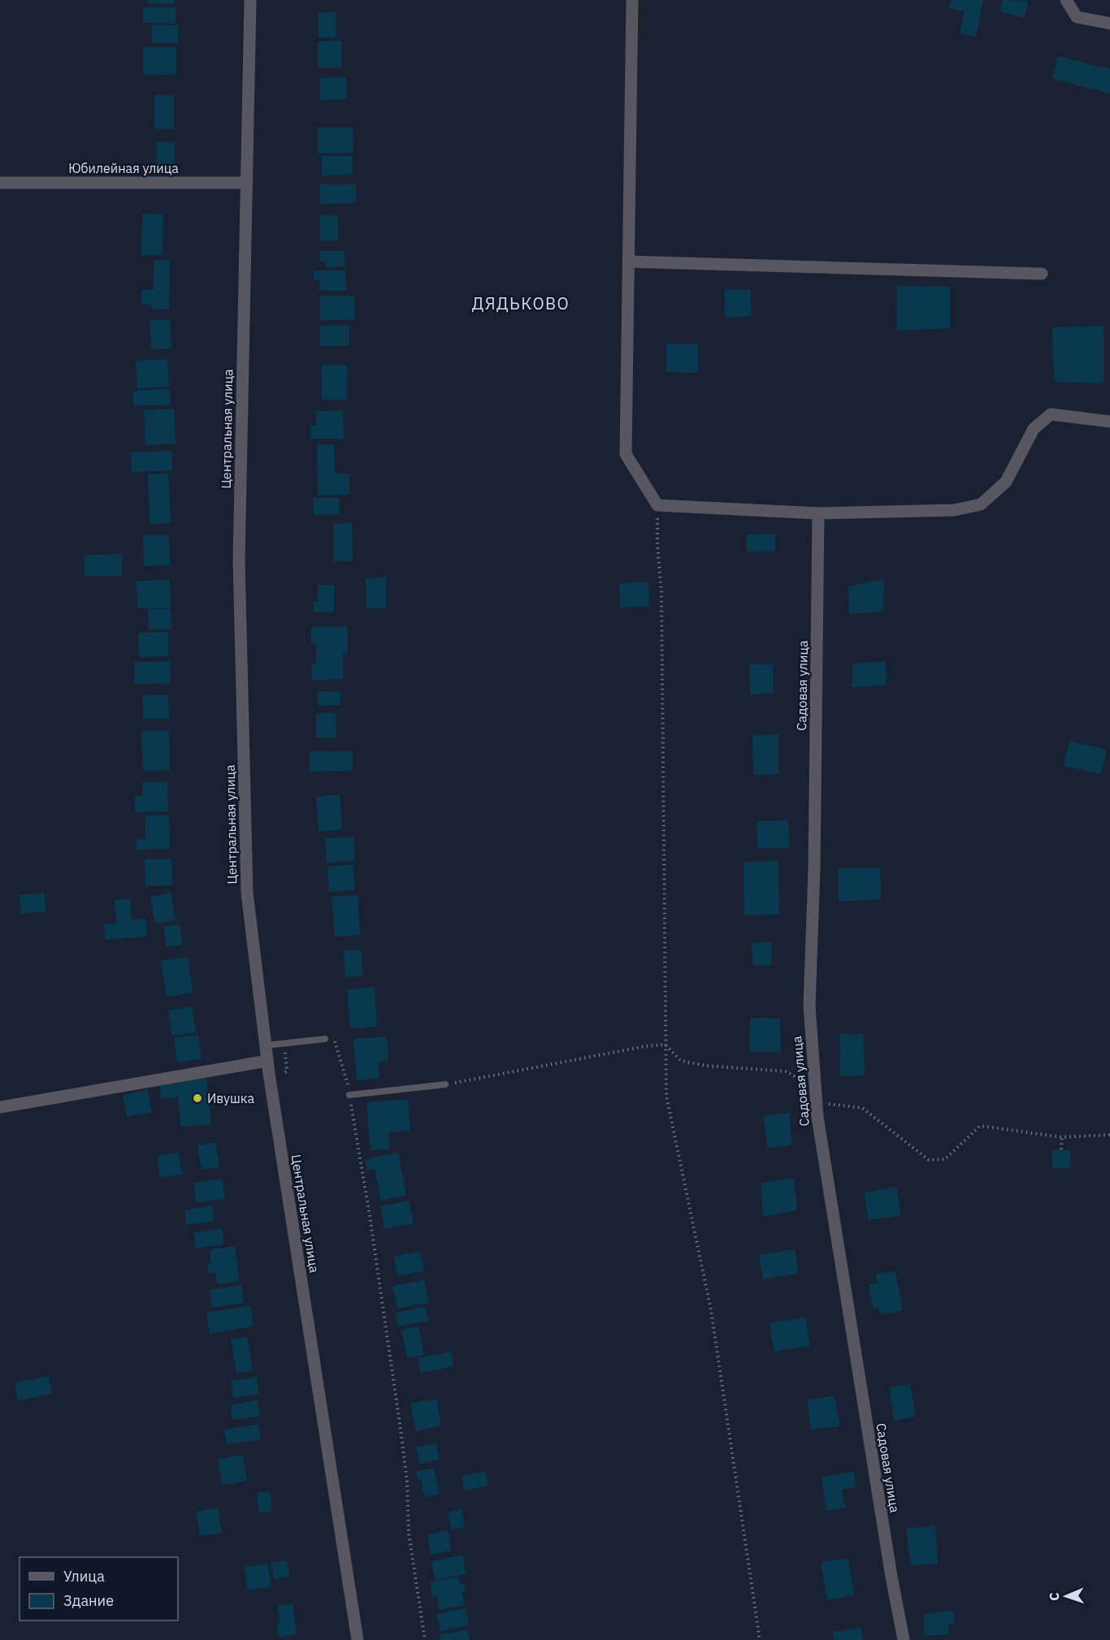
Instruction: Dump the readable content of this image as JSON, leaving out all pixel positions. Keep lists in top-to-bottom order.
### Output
{
  "streets": {
    "street": ["Юбилейная улица", "Центральная улица", "Садовая улица"]
  },
  "crossings": [
    ["Юбилейная улица", "Центральная улица"]
  ],
  "districts": ["ДЯДЬКОВО"],
  "places": ["Ивушка"],
  "legend": ["Улица", "Здание"],
  "north": "left"
}
